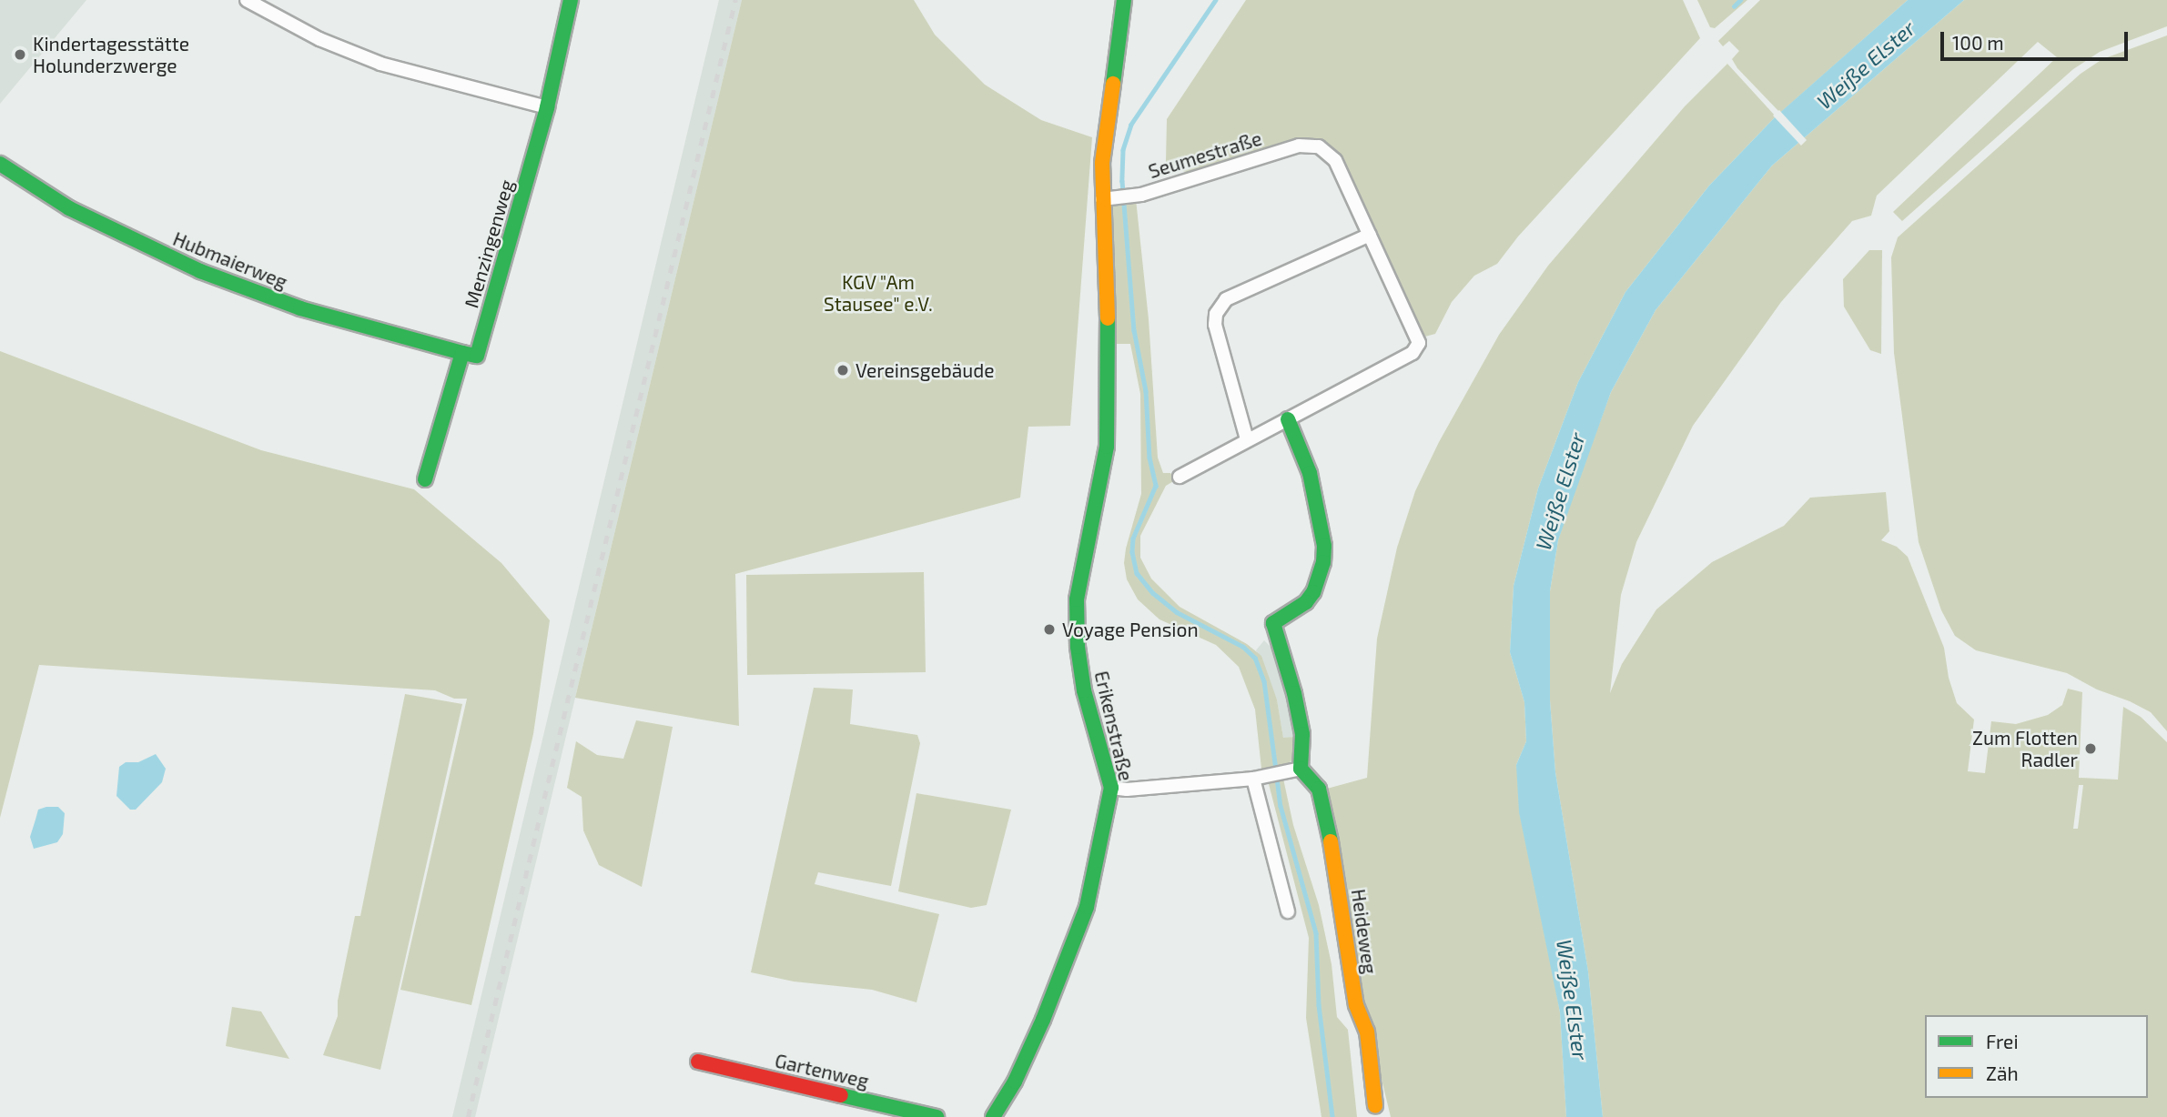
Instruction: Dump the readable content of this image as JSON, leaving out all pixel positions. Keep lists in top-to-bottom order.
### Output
{
  "streets": {
    "street": [
      "Seumestraße",
      "Menzingenweg",
      "Hubmaierweg",
      "Erikenstraße",
      "Heideweg",
      "Gartenweg"
    ]
  },
  "crossings": [
    ["Seumestraße", "Erikenstraße"],
    ["Menzingenweg", "Hubmaierweg"]
  ],
  "water": ["Weiße Elster"],
  "parks": ["KGV \"Am Stausee\" e.V."],
  "places": [
    "Kindertagesstätte Holunderzwerge",
    "Vereinsgebäude",
    "Voyage Pension",
    "Zum Flotten Radler"
  ],
  "legend": ["Frei", "Zäh"],
  "scale_bar": "100 m"
}
